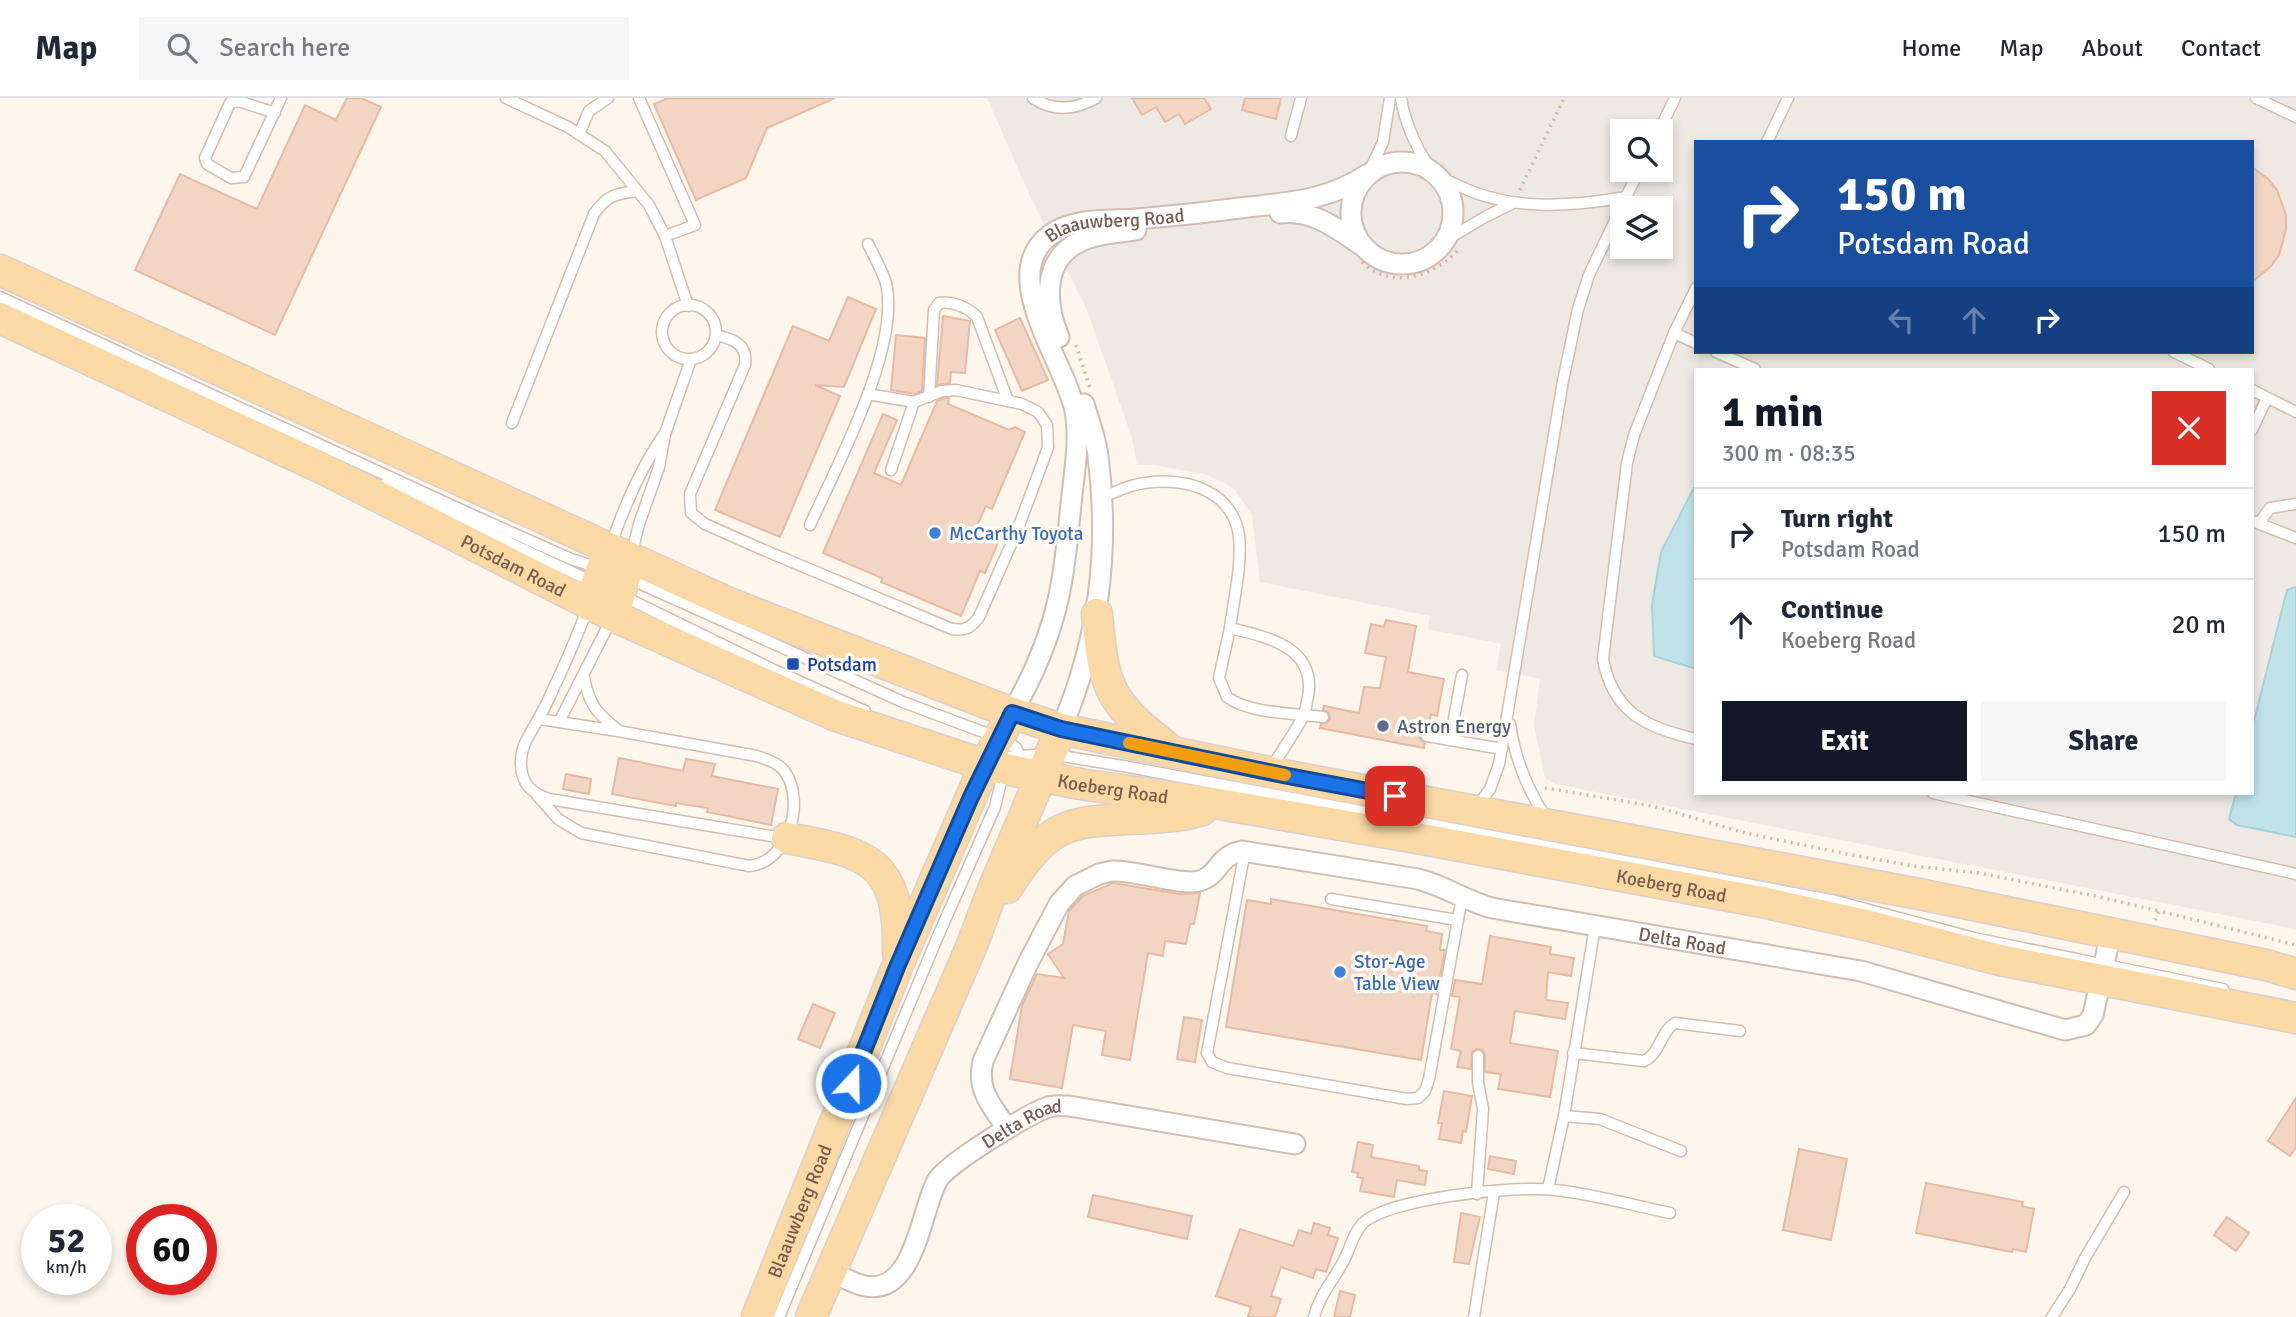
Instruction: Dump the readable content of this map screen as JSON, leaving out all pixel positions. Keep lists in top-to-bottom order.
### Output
{
  "streets": {
    "main road": ["Blaauwberg Road", "Potsdam Road", "Koeberg Road"],
    "street": ["Delta Road"]
  },
  "crossings": [
    ["Blaauwberg Road", "Potsdam Road"],
    ["Blaauwberg Road", "Koeberg Road"],
    ["Blaauwberg Road", "Delta Road"],
    ["Potsdam Road", "Koeberg Road"],
    ["Koeberg Road", "Delta Road"]
  ],
  "places": {
    "other": ["McCarthy Toyota", "Astron Energy", "Stor-Age Table View"],
    "transit": ["Potsdam"]
  },
  "page": {
    "header": "Map",
    "search": "Search here",
    "nav": [
      "Home",
      "Map",
      "About",
      "Contact"
    ],
    "turn": ["150 m", "Potsdam Road"],
    "heading": ["1 min", "300 m · 08:35"],
    "list": [
      {
        "name": "Turn right",
        "note": "Potsdam Road",
        "value": "150 m"
      },
      {
        "name": "Continue",
        "note": "Koeberg Road",
        "value": "20 m"
      }
    ],
    "buttons": ["Exit", "Share"],
    "speed": "52 km/h",
    "limit": "60"
  }
}
